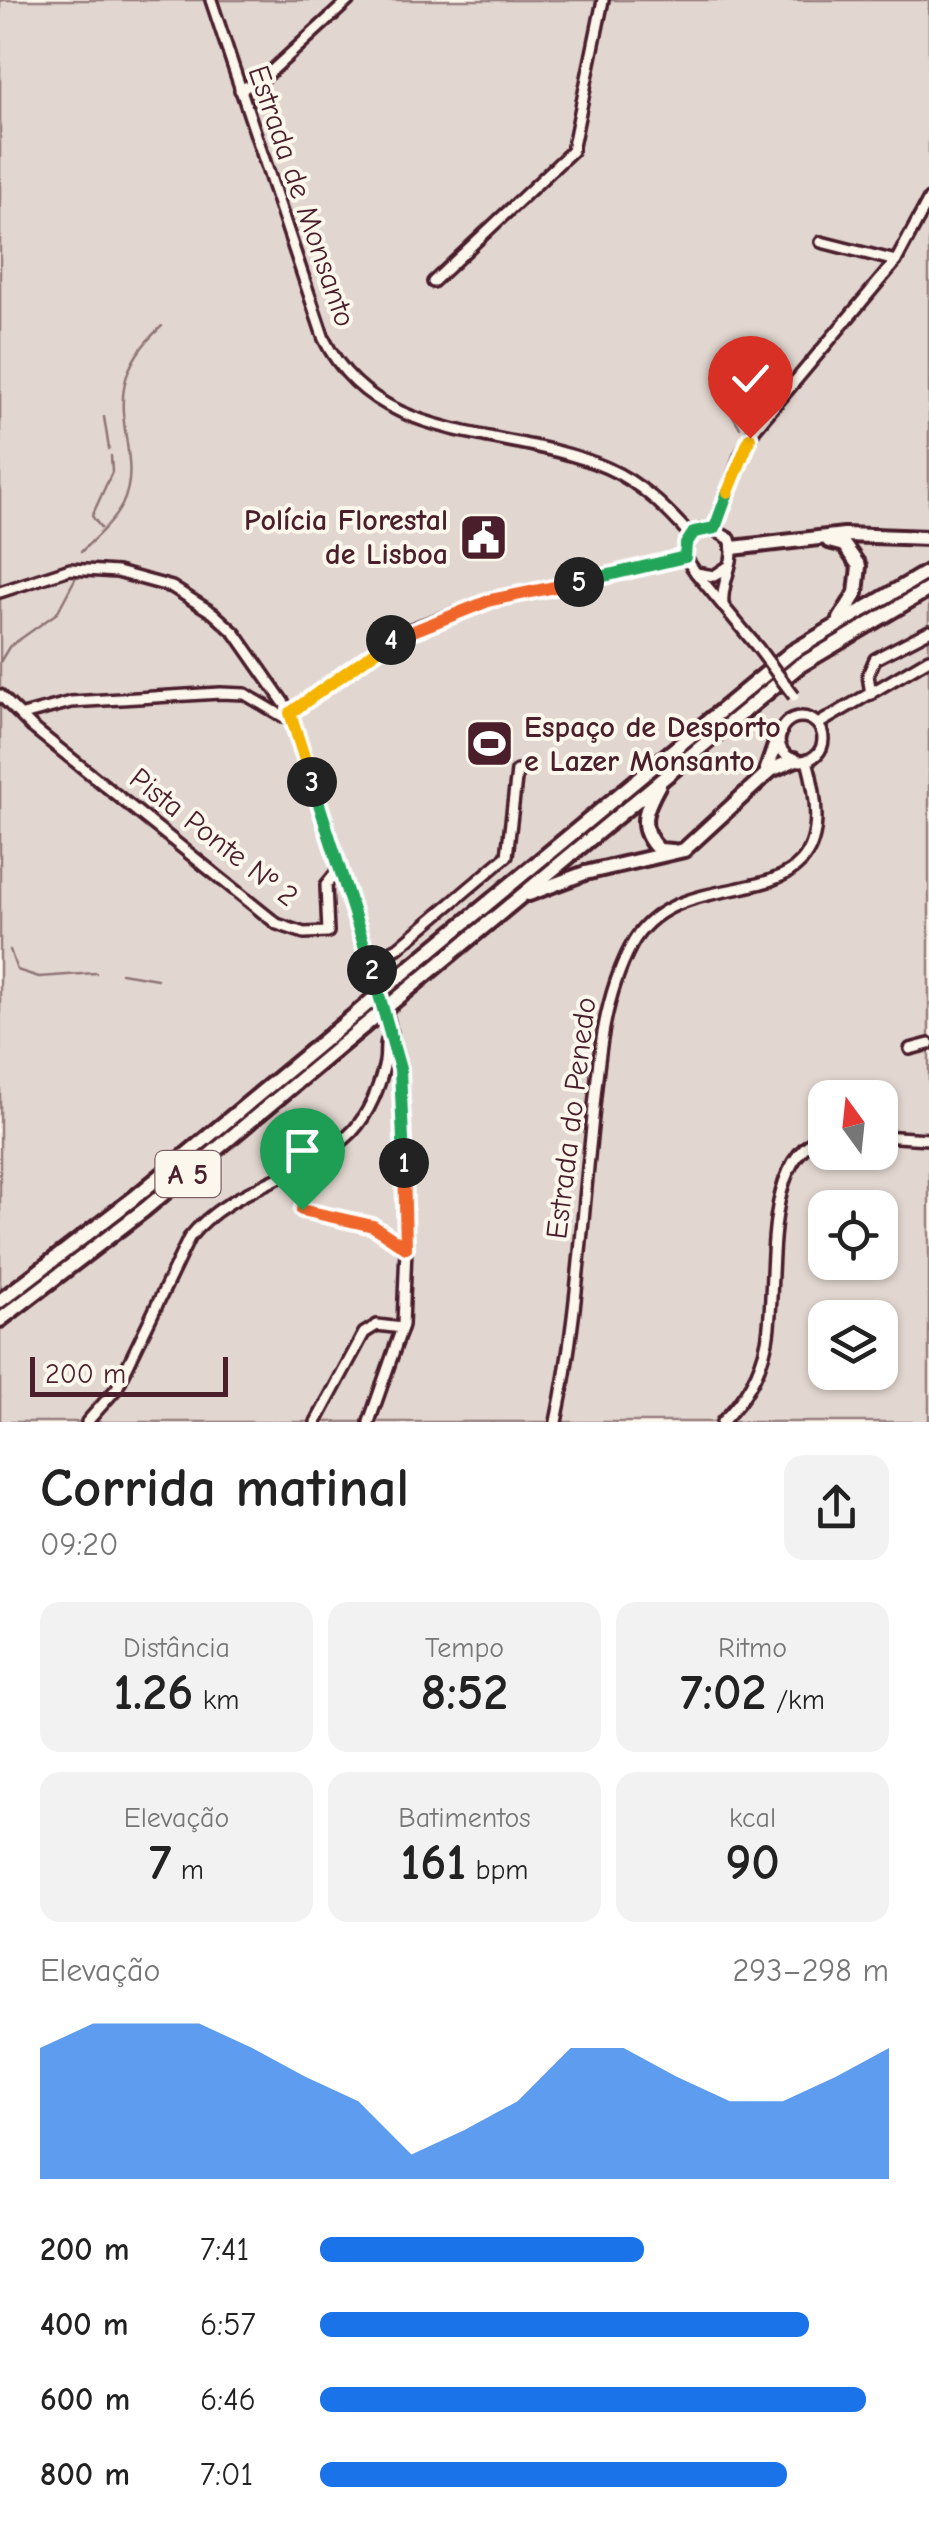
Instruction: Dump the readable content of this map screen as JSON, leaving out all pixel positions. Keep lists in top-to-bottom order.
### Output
{
  "streets": {
    "highway": ["A 5"],
    "street": ["Estrada de Monsanto", "Pista Ponte Nº 2", "Estrada do Penedo"]
  },
  "places": {
    "public building": ["Polícia Florestal de Lisboa"],
    "sports": ["Espaço de Desporto e Lazer Monsanto"]
  },
  "scale_bar": "200 m",
  "north": "top",
  "page": {
    "pins": [
      "5",
      "4",
      "3",
      "2",
      "1"
    ],
    "scale": "200 m",
    "heading": ["Corrida matinal", "09:20"],
    "stats": [
      ["Distância", "1.26 km"],
      ["Tempo", "8:52"],
      ["Ritmo", "7:02 /km"],
      ["Elevação", "7 m"],
      ["Batimentos", "161 bpm"],
      ["kcal", "90"]
    ],
    "chart": ["Elevação", "293–298 m"],
    "list": [
      {
        "name": "200 m",
        "note": "7:41"
      },
      {
        "name": "400 m",
        "note": "6:57"
      },
      {
        "name": "600 m",
        "note": "6:46"
      },
      {
        "name": "800 m",
        "note": "7:01"
      }
    ]
  }
}
